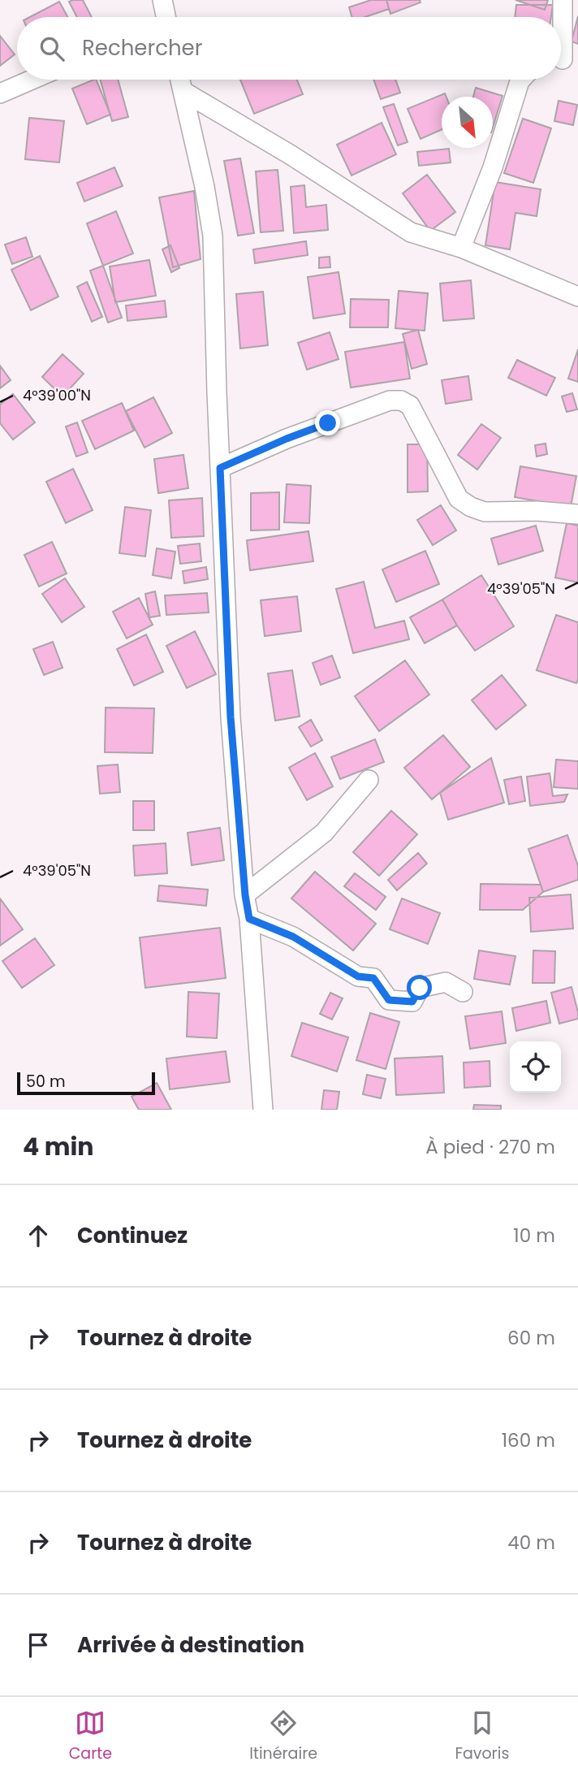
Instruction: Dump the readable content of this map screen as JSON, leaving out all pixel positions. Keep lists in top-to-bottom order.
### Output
{
  "scale_bar": "50 m",
  "north": "bottom right",
  "page": {
    "search": "Rechercher",
    "scale": "50 m",
    "heading": ["4 min", "À pied · 270 m"],
    "list": [
      ["Continuez", "10 m"],
      ["Tournez à droite", "60 m"],
      ["Tournez à droite", "160 m"],
      ["Tournez à droite", "40 m"],
      "Arrivée à destination"
    ],
    "nav": ["Carte", "Itinéraire", "Favoris"]
  },
  "coordinates": ["4°39'00\"N", "4°39'05\"N"]
}
